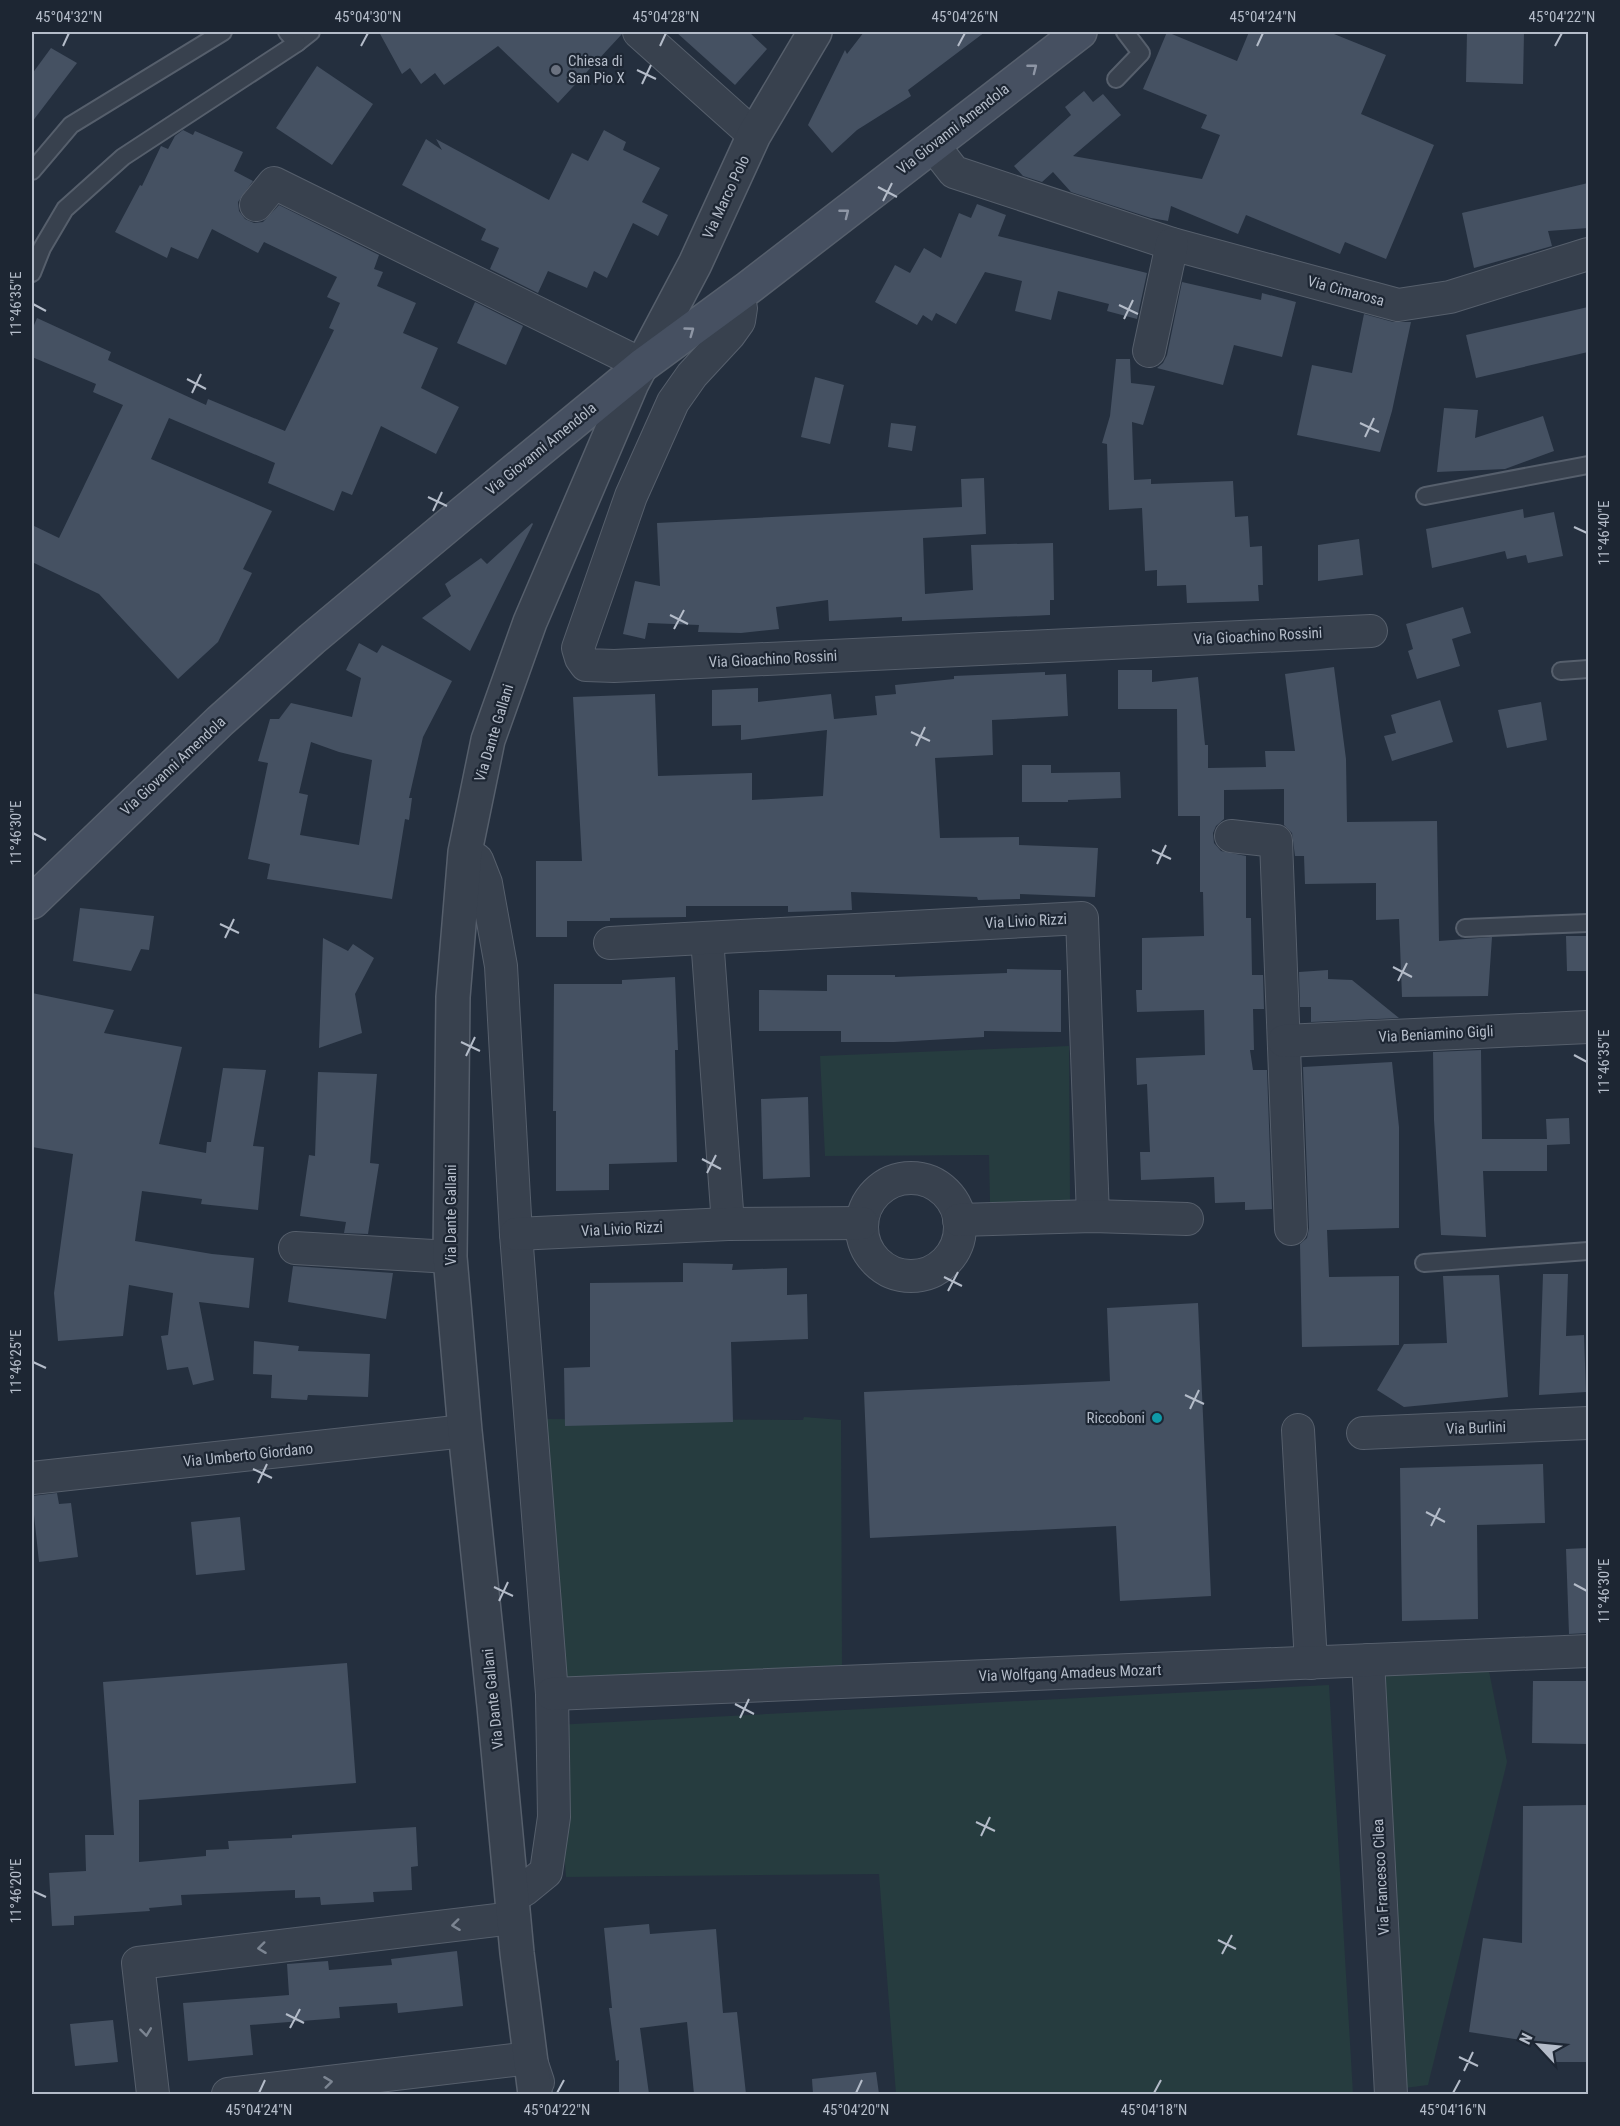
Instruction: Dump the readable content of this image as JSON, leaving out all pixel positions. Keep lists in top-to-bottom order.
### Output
{
  "streets": {
    "main road": ["Via Giovanni Amendola"],
    "street": [
      "Via Marco Polo",
      "Via Cimarosa",
      "Via Gioachino Rossini",
      "Via Dante Gallani",
      "Via Livio Rizzi",
      "Via Beniamino Gigli",
      "Via Burlini",
      "Via Umberto Giordano",
      "Via Wolfgang Amadeus Mozart",
      "Via Francesco Cilea"
    ]
  },
  "crossings": [
    ["Via Giovanni Amendola", "Via Marco Polo"],
    ["Via Giovanni Amendola", "Via Cimarosa"],
    ["Via Giovanni Amendola", "Via Gioachino Rossini"],
    ["Via Giovanni Amendola", "Via Dante Gallani"],
    ["Via Marco Polo", "Via Dante Gallani"],
    ["Via Dante Gallani", "Via Umberto Giordano"],
    ["Via Wolfgang Amadeus Mozart", "Via Francesco Cilea"]
  ],
  "one_way": ["Via Giovanni Amendola"],
  "places": ["Chiesa di San Pio X", "Riccoboni"],
  "north": "top left",
  "coordinates": [
    "45°04'32\"N",
    "45°04'30\"N",
    "45°04'28\"N",
    "45°04'26\"N",
    "45°04'24\"N",
    "45°04'22\"N",
    "11°46'35\"E",
    "11°46'40\"E",
    "11°46'30\"E",
    "11°46'25\"E",
    "11°46'20\"E",
    "45°04'20\"N",
    "45°04'18\"N",
    "45°04'16\"N"
  ]
}
